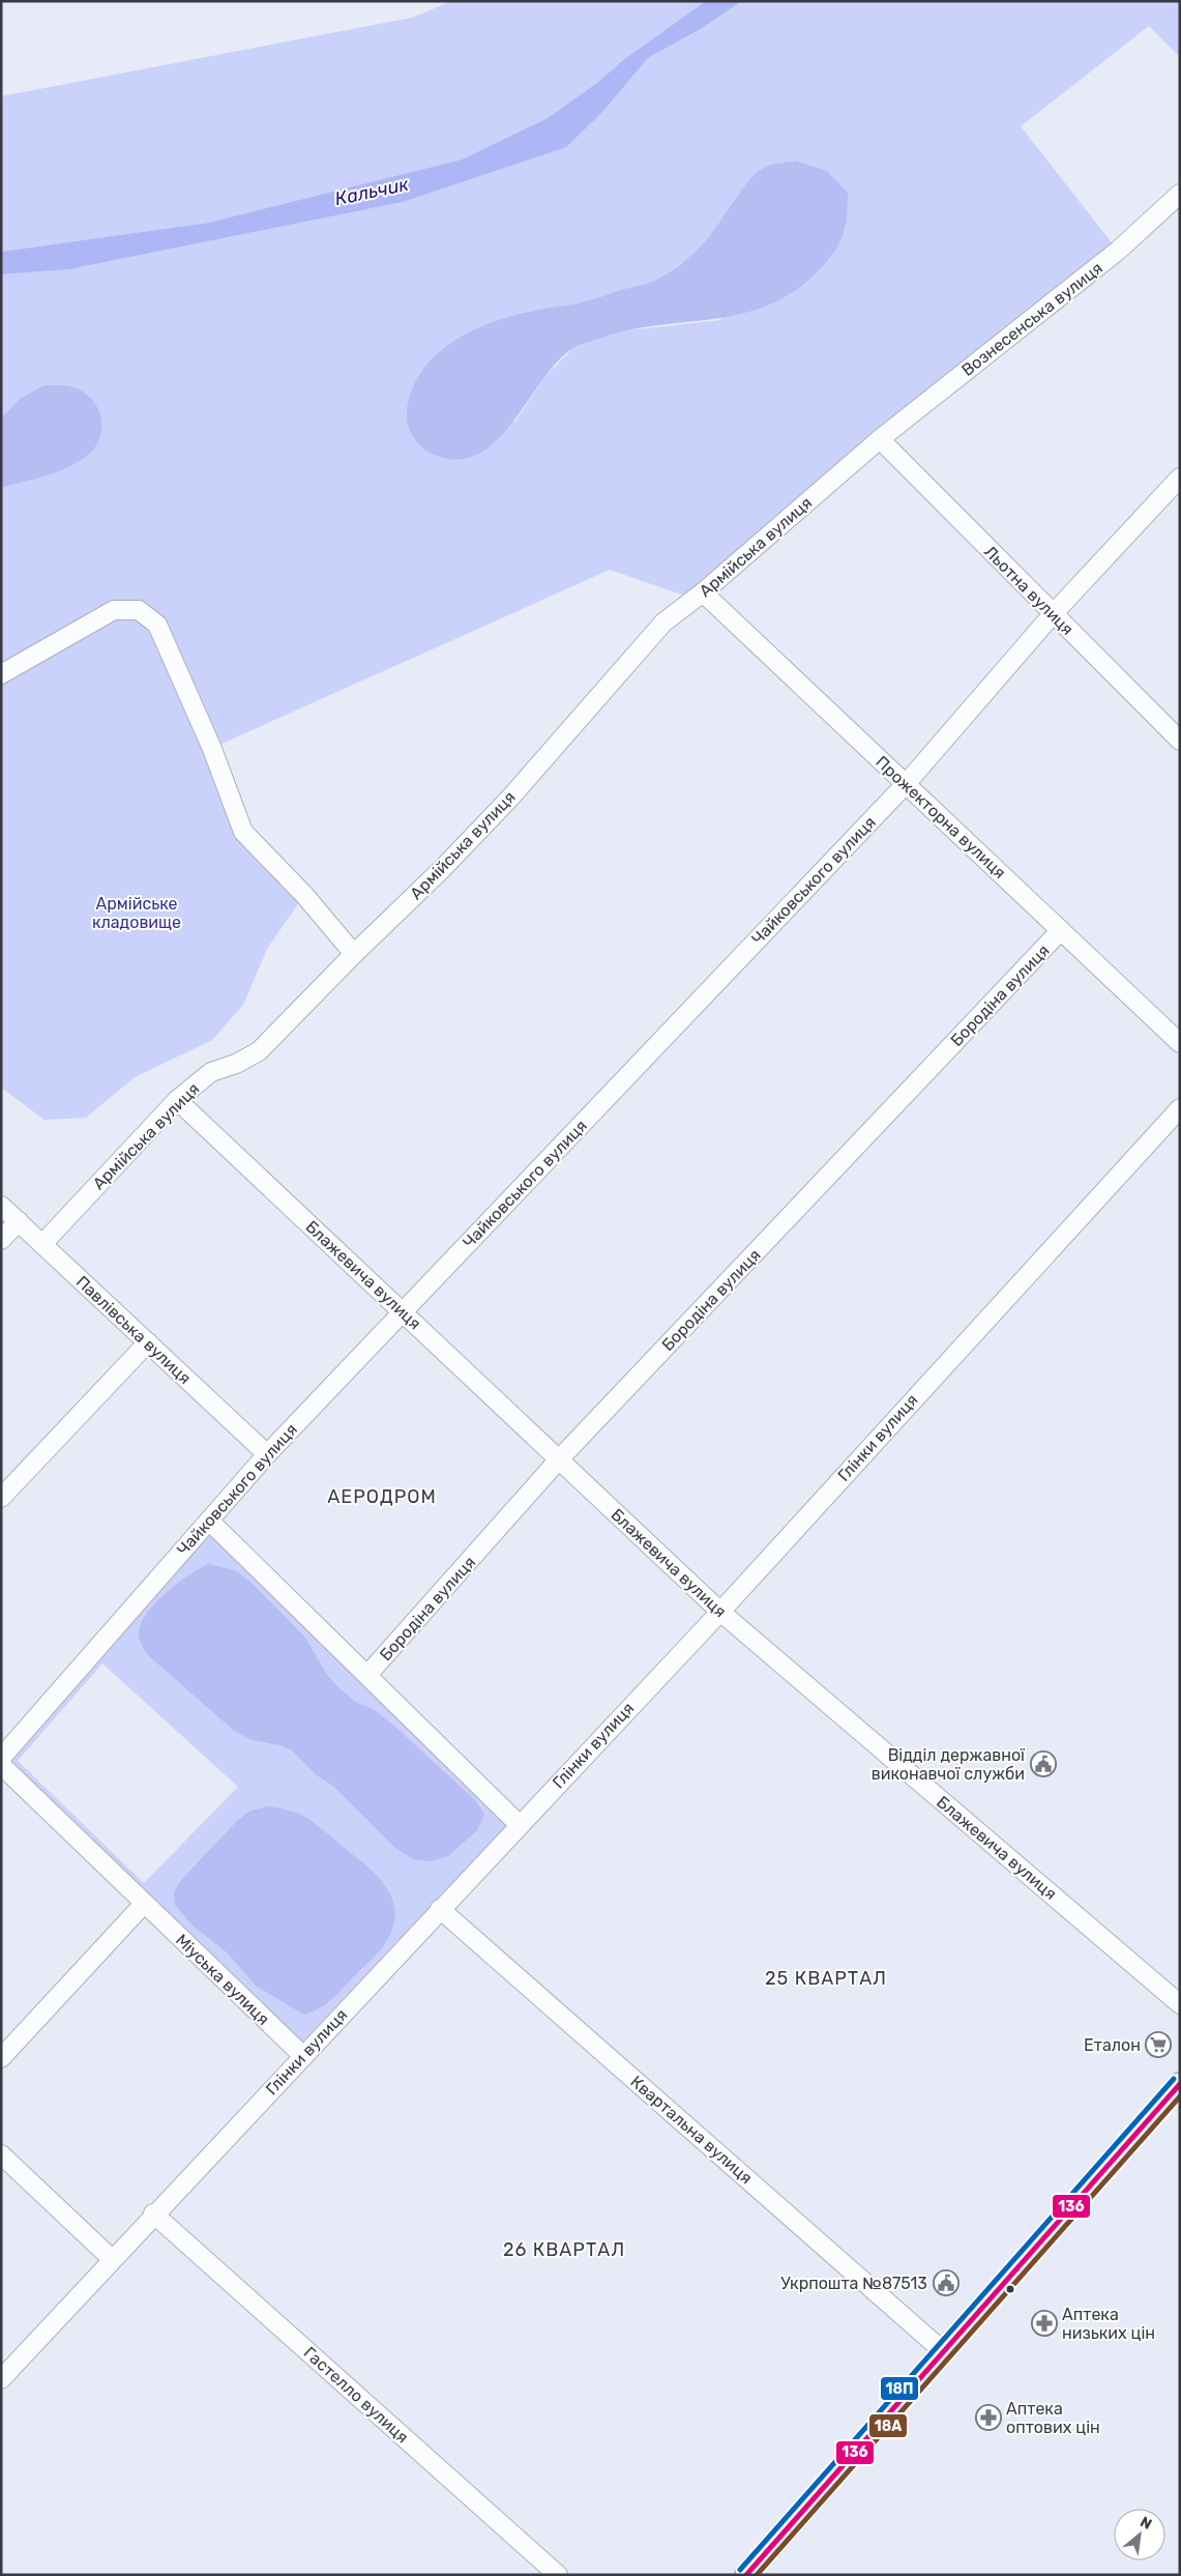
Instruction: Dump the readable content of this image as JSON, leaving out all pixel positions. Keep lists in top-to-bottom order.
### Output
{
  "streets": {
    "street": [
      "Вознесенська вулиця",
      "Армійська вулиця",
      "Льотна вулиця",
      "Прожекторна вулиця",
      "Чайковського вулиця",
      "Бородіна вулиця",
      "Блажевича вулиця",
      "Павлівська вулиця",
      "Глінки вулиця",
      "Міуська вулиця",
      "Квартальна вулиця",
      "Гастелло вулиця"
    ]
  },
  "crossings": [
    ["Вознесенська вулиця", "Армійська вулиця"],
    ["Вознесенська вулиця", "Льотна вулиця"],
    ["Армійська вулиця", "Льотна вулиця"],
    ["Армійська вулиця", "Прожекторна вулиця"],
    ["Армійська вулиця", "Блажевича вулиця"],
    ["Армійська вулиця", "Павлівська вулиця"],
    ["Льотна вулиця", "Чайковського вулиця"],
    ["Прожекторна вулиця", "Чайковського вулиця"],
    ["Прожекторна вулиця", "Бородіна вулиця"],
    ["Чайковського вулиця", "Бородіна вулиця"],
    ["Чайковського вулиця", "Блажевича вулиця"],
    ["Чайковського вулиця", "Павлівська вулиця"],
    ["Бородіна вулиця", "Блажевича вулиця"],
    ["Бородіна вулиця", "Глінки вулиця"],
    ["Блажевича вулиця", "Глінки вулиця"],
    ["Глінки вулиця", "Міуська вулиця"],
    ["Глінки вулиця", "Квартальна вулиця"],
    ["Глінки вулиця", "Гастелло вулиця"]
  ],
  "districts": ["АЕРОДРОМ", "25 КВАРТАЛ", "26 КВАРТАЛ"],
  "water": ["Кальчик"],
  "parks": ["Армійське кладовище"],
  "places": {
    "public building": ["Відділ державної виконавчої служби", "Укрпошта №87513"],
    "supermarket": ["Еталон"],
    "pharmacy": ["Аптека низьких цін", "Аптека оптових цін"]
  },
  "lines": ["transit line 18П", "transit line 136", "transit line 18А"],
  "north": "top right"
}
